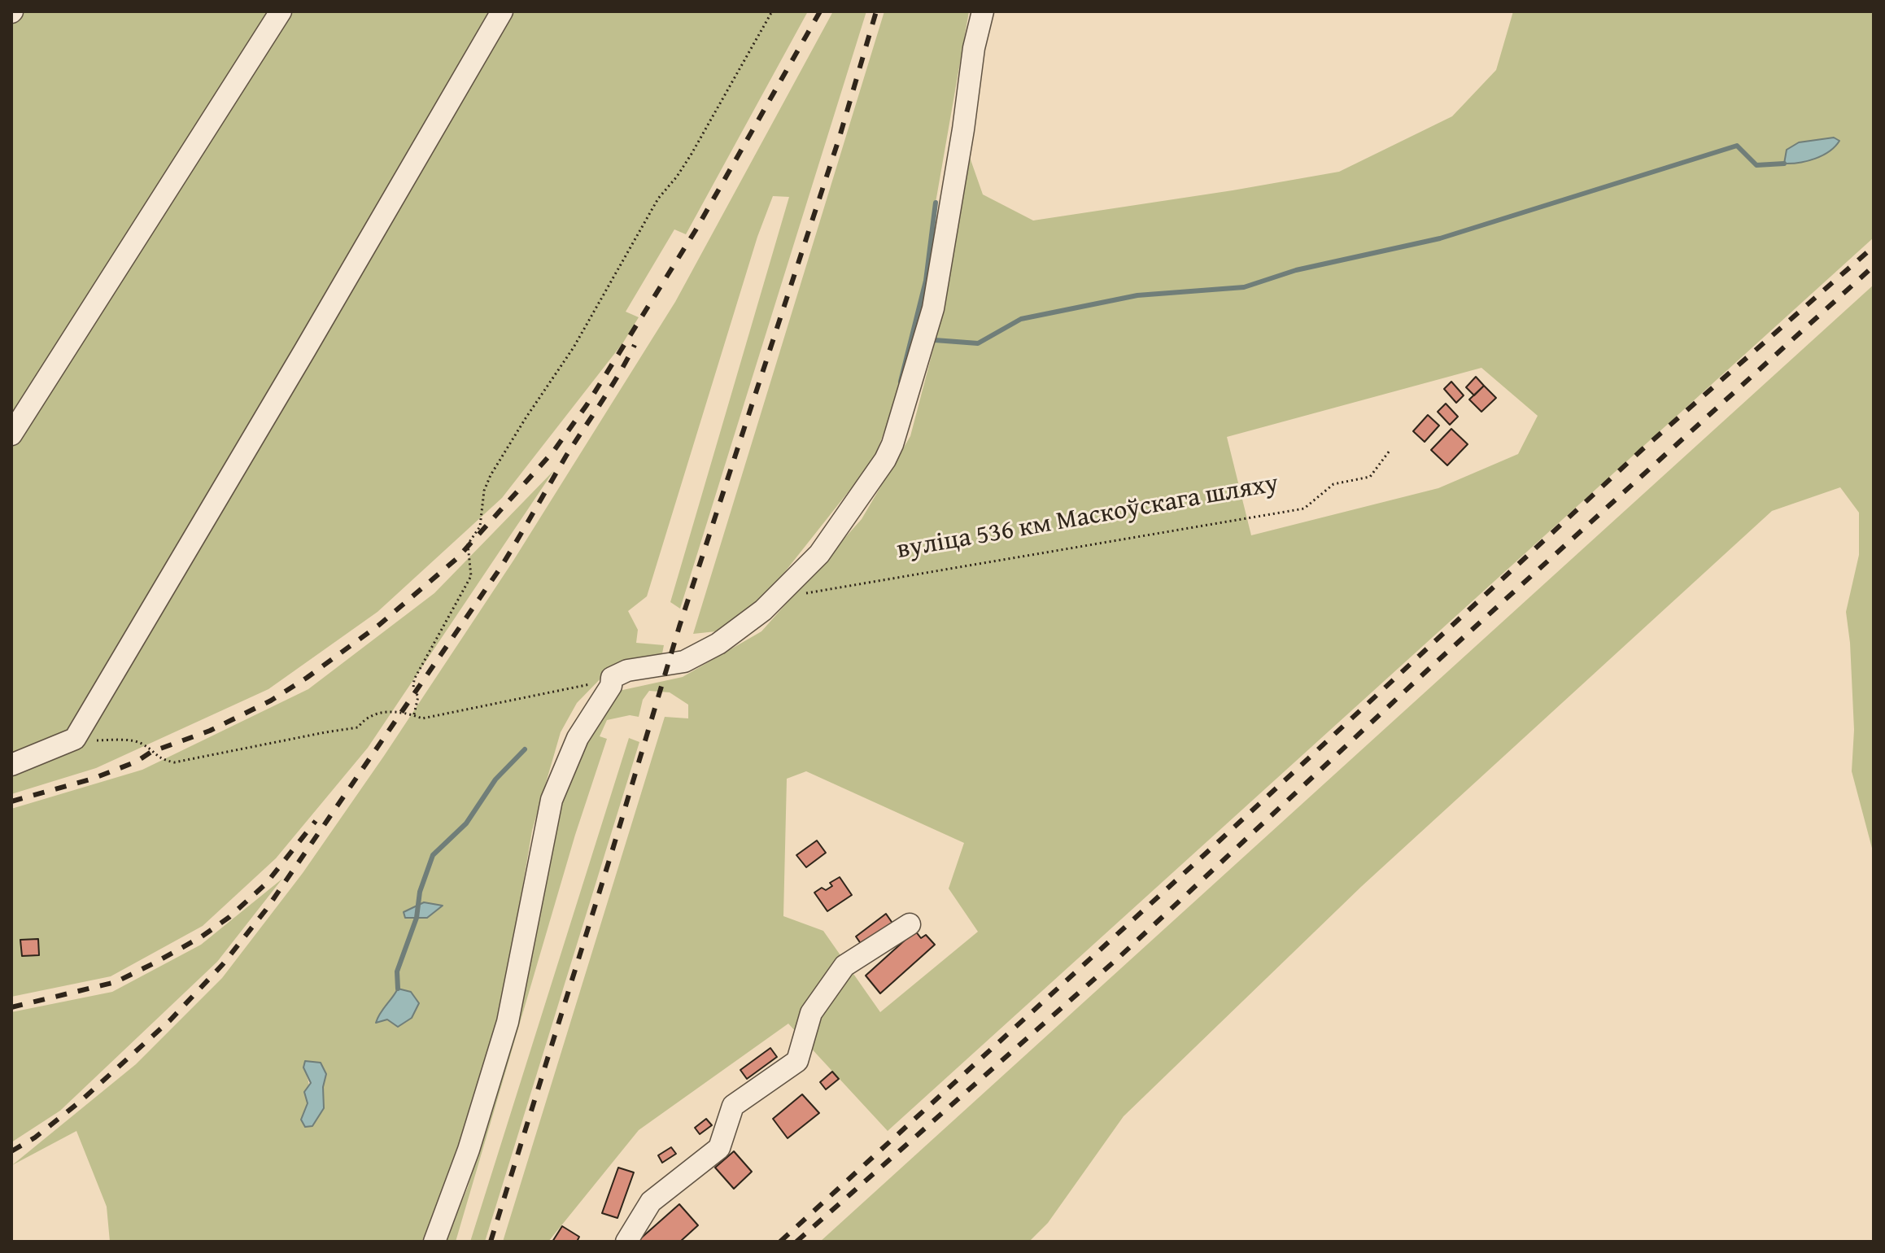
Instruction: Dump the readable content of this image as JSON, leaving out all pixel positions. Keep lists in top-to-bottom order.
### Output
{
  "streets": {
    "path": ["вуліца 536 км Маскоўскага шляху"]
  }
}
